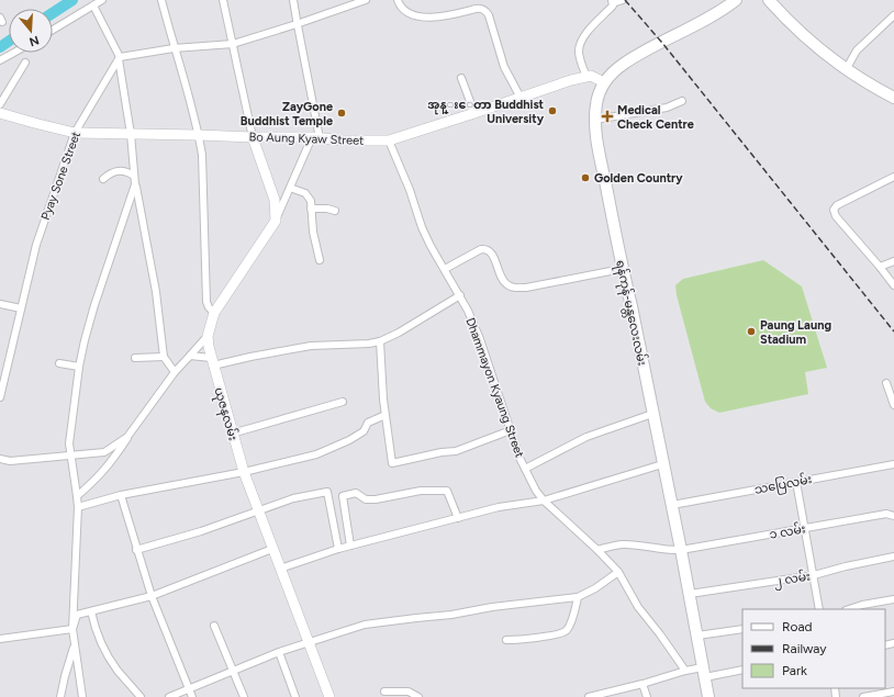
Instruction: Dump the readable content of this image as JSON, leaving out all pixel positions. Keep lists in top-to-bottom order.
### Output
{
  "streets": {
    "main road": ["ရန်ကုန်-မန္တလေးလမ်း"],
    "street": [
      "Bo Aung Kyaw Street",
      "Pyay Sone Street",
      "Dhammayon Kyaung Street",
      "ယုဇနလမ်း",
      "သပြေလမ်း",
      "၁ လမ်း",
      "၂ လမ်း"
    ]
  },
  "crossings": [
    ["Bo Aung Kyaw Street", "Pyay Sone Street"],
    ["Bo Aung Kyaw Street", "Dhammayon Kyaung Street"],
    ["ရန်ကုန်-မန္တလေးလမ်း", "Dhammayon Kyaung Street"],
    ["ရန်ကုန်-မန္တလေးလမ်း", "သပြေလမ်း"],
    ["ရန်ကုန်-မန္တလေးလမ်း", "၁ လမ်း"],
    ["ရန်ကုန်-မန္တလေးလမ်း", "၂ လမ်း"],
    ["Dhammayon Kyaung Street", "၁ လမ်း"]
  ],
  "places": {
    "other": [
      "အုန္းေတာ Buddhist University",
      "ZayGone Buddhist Temple",
      "Golden Country",
      "Paung Laung Stadium"
    ],
    "health": ["Medical Check Centre"]
  },
  "legend": ["Road", "Railway", "Park"],
  "north": "bottom"
}
